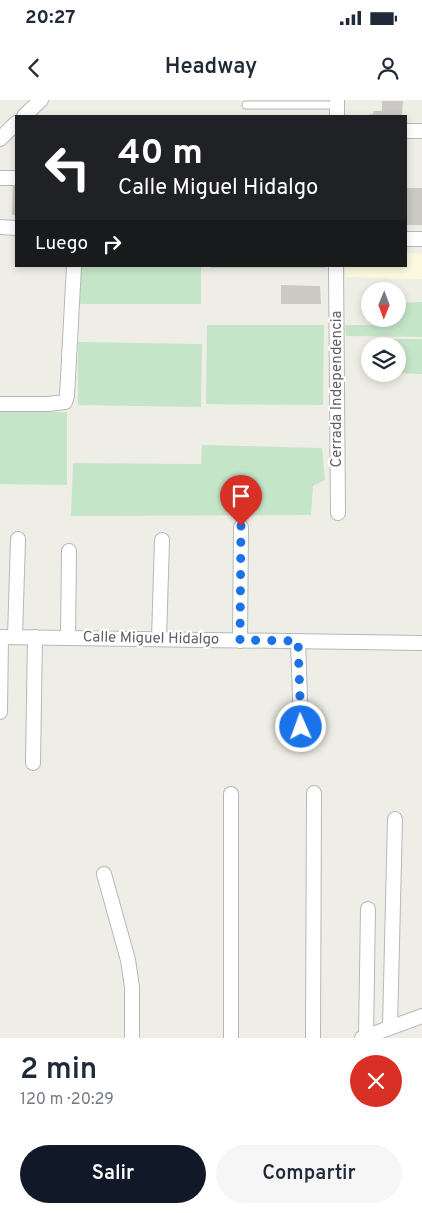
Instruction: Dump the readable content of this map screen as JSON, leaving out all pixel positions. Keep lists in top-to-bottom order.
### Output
{
  "streets": {
    "street": ["Cerrada Independencia", "Calle Miguel Hidalgo"]
  },
  "north": "bottom",
  "page": {
    "status": "20:27",
    "header": "Headway",
    "turn": ["40 m", "Calle Miguel Hidalgo"],
    "then": "Luego",
    "heading": ["2 min", "120 m · 20:29"],
    "buttons": ["Salir", "Compartir"]
  }
}
